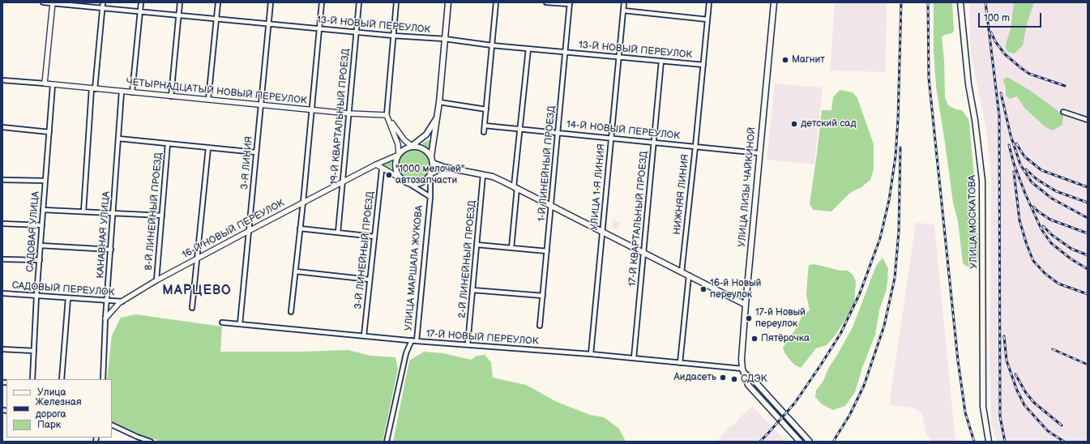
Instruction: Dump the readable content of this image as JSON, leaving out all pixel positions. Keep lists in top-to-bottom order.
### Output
{
  "streets": {
    "main road": ["УЛИЦА ЛИЗЫ ЧАЙКИНОЙ", "УЛИЦА МОСКАТОВА"],
    "street": [
      "13-Й НОВЫЙ ПЕРЕУЛОК",
      "ЧЕТЫРНАДЦАТЫЙ НОВЫЙ ПЕРЕУЛОК",
      "19-Й КВАРТАЛЬНЫЙ ПРОЕЗД",
      "14-Й НОВЫЙ ПЕРЕУЛОК",
      "3-Я ЛИНИЯ",
      "1-Й ЛИНЕЙНЫЙ ПРОЕЗД",
      "УЛИЦА 1-Я ЛИНИЯ",
      "НИЖНЯЯ ЛИНИЯ",
      "8-Й ЛИНЕЙНЫЙ ПРОЕЗД",
      "17-Й КВАРТАЛЬНЫЙ ПРОЕЗД",
      "16-Й НОВЫЙ ПЕРЕУЛОК",
      "САДОВАЯ УЛИЦА",
      "КАНАВНАЯ УЛИЦА",
      "3-Й ЛИНЕЙНЫЙ ПРОЕЗД",
      "2-Й ЛИНЕЙНЫЙ ПРОЕЗД",
      "УЛИЦА МАРШАЛА ЖУКОВА",
      "САДОВЫЙ ПЕРЕУЛОК",
      "17-Й НОВЫЙ ПЕРЕУЛОК"
    ]
  },
  "crossings": [
    ["13-Й НОВЫЙ ПЕРЕУЛОК", "19-Й КВАРТАЛЬНЫЙ ПРОЕЗД"],
    ["13-Й НОВЫЙ ПЕРЕУЛОК", "3-Я ЛИНИЯ"],
    ["13-Й НОВЫЙ ПЕРЕУЛОК", "1-Й ЛИНЕЙНЫЙ ПРОЕЗД"],
    ["13-Й НОВЫЙ ПЕРЕУЛОК", "УЛИЦА 1-Я ЛИНИЯ"],
    ["13-Й НОВЫЙ ПЕРЕУЛОК", "НИЖНЯЯ ЛИНИЯ"],
    ["13-Й НОВЫЙ ПЕРЕУЛОК", "17-Й КВАРТАЛЬНЫЙ ПРОЕЗД"],
    ["ЧЕТЫРНАДЦАТЫЙ НОВЫЙ ПЕРЕУЛОК", "19-Й КВАРТАЛЬНЫЙ ПРОЕЗД"],
    ["ЧЕТЫРНАДЦАТЫЙ НОВЫЙ ПЕРЕУЛОК", "3-Я ЛИНИЯ"],
    ["ЧЕТЫРНАДЦАТЫЙ НОВЫЙ ПЕРЕУЛОК", "САДОВАЯ УЛИЦА"],
    ["ЧЕТЫРНАДЦАТЫЙ НОВЫЙ ПЕРЕУЛОК", "КАНАВНАЯ УЛИЦА"],
    ["19-Й КВАРТАЛЬНЫЙ ПРОЕЗД", "16-Й НОВЫЙ ПЕРЕУЛОК"],
    ["14-Й НОВЫЙ ПЕРЕУЛОК", "1-Й ЛИНЕЙНЫЙ ПРОЕЗД"],
    ["14-Й НОВЫЙ ПЕРЕУЛОК", "УЛИЦА 1-Я ЛИНИЯ"],
    ["14-Й НОВЫЙ ПЕРЕУЛОК", "УЛИЦА ЛИЗЫ ЧАЙКИНОЙ"],
    ["14-Й НОВЫЙ ПЕРЕУЛОК", "НИЖНЯЯ ЛИНИЯ"],
    ["14-Й НОВЫЙ ПЕРЕУЛОК", "17-Й КВАРТАЛЬНЫЙ ПРОЕЗД"],
    ["3-Я ЛИНИЯ", "16-Й НОВЫЙ ПЕРЕУЛОК"],
    ["3-Я ЛИНИЯ", "17-Й НОВЫЙ ПЕРЕУЛОК"],
    ["УЛИЦА 1-Я ЛИНИЯ", "17-Й НОВЫЙ ПЕРЕУЛОК"],
    ["УЛИЦА ЛИЗЫ ЧАЙКИНОЙ", "17-Й НОВЫЙ ПЕРЕУЛОК"],
    ["8-Й ЛИНЕЙНЫЙ ПРОЕЗД", "16-Й НОВЫЙ ПЕРЕУЛОК"],
    ["17-Й КВАРТАЛЬНЫЙ ПРОЕЗД", "17-Й НОВЫЙ ПЕРЕУЛОК"],
    ["16-Й НОВЫЙ ПЕРЕУЛОК", "КАНАВНАЯ УЛИЦА"],
    ["16-Й НОВЫЙ ПЕРЕУЛОК", "УЛИЦА МАРШАЛА ЖУКОВА"],
    ["16-Й НОВЫЙ ПЕРЕУЛОК", "САДОВЫЙ ПЕРЕУЛОК"],
    ["САДОВАЯ УЛИЦА", "САДОВЫЙ ПЕРЕУЛОК"],
    ["КАНАВНАЯ УЛИЦА", "САДОВЫЙ ПЕРЕУЛОК"],
    ["3-Й ЛИНЕЙНЫЙ ПРОЕЗД", "17-Й НОВЫЙ ПЕРЕУЛОК"],
    ["2-Й ЛИНЕЙНЫЙ ПРОЕЗД", "17-Й НОВЫЙ ПЕРЕУЛОК"],
    ["УЛИЦА МАРШАЛА ЖУКОВА", "17-Й НОВЫЙ ПЕРЕУЛОК"]
  ],
  "districts": ["МАРЦЕВО"],
  "places": [
    "Магнит",
    "детский сад",
    "\"1000 мелочей\" автозапчасти",
    "16-й Новый переулок",
    "17-й Новый переулок",
    "Пятёрочка",
    "Аидасеть",
    "СДЭК"
  ],
  "legend": ["Улица", "Железная дорога", "Парк"],
  "scale_bar": "100 m"
}
